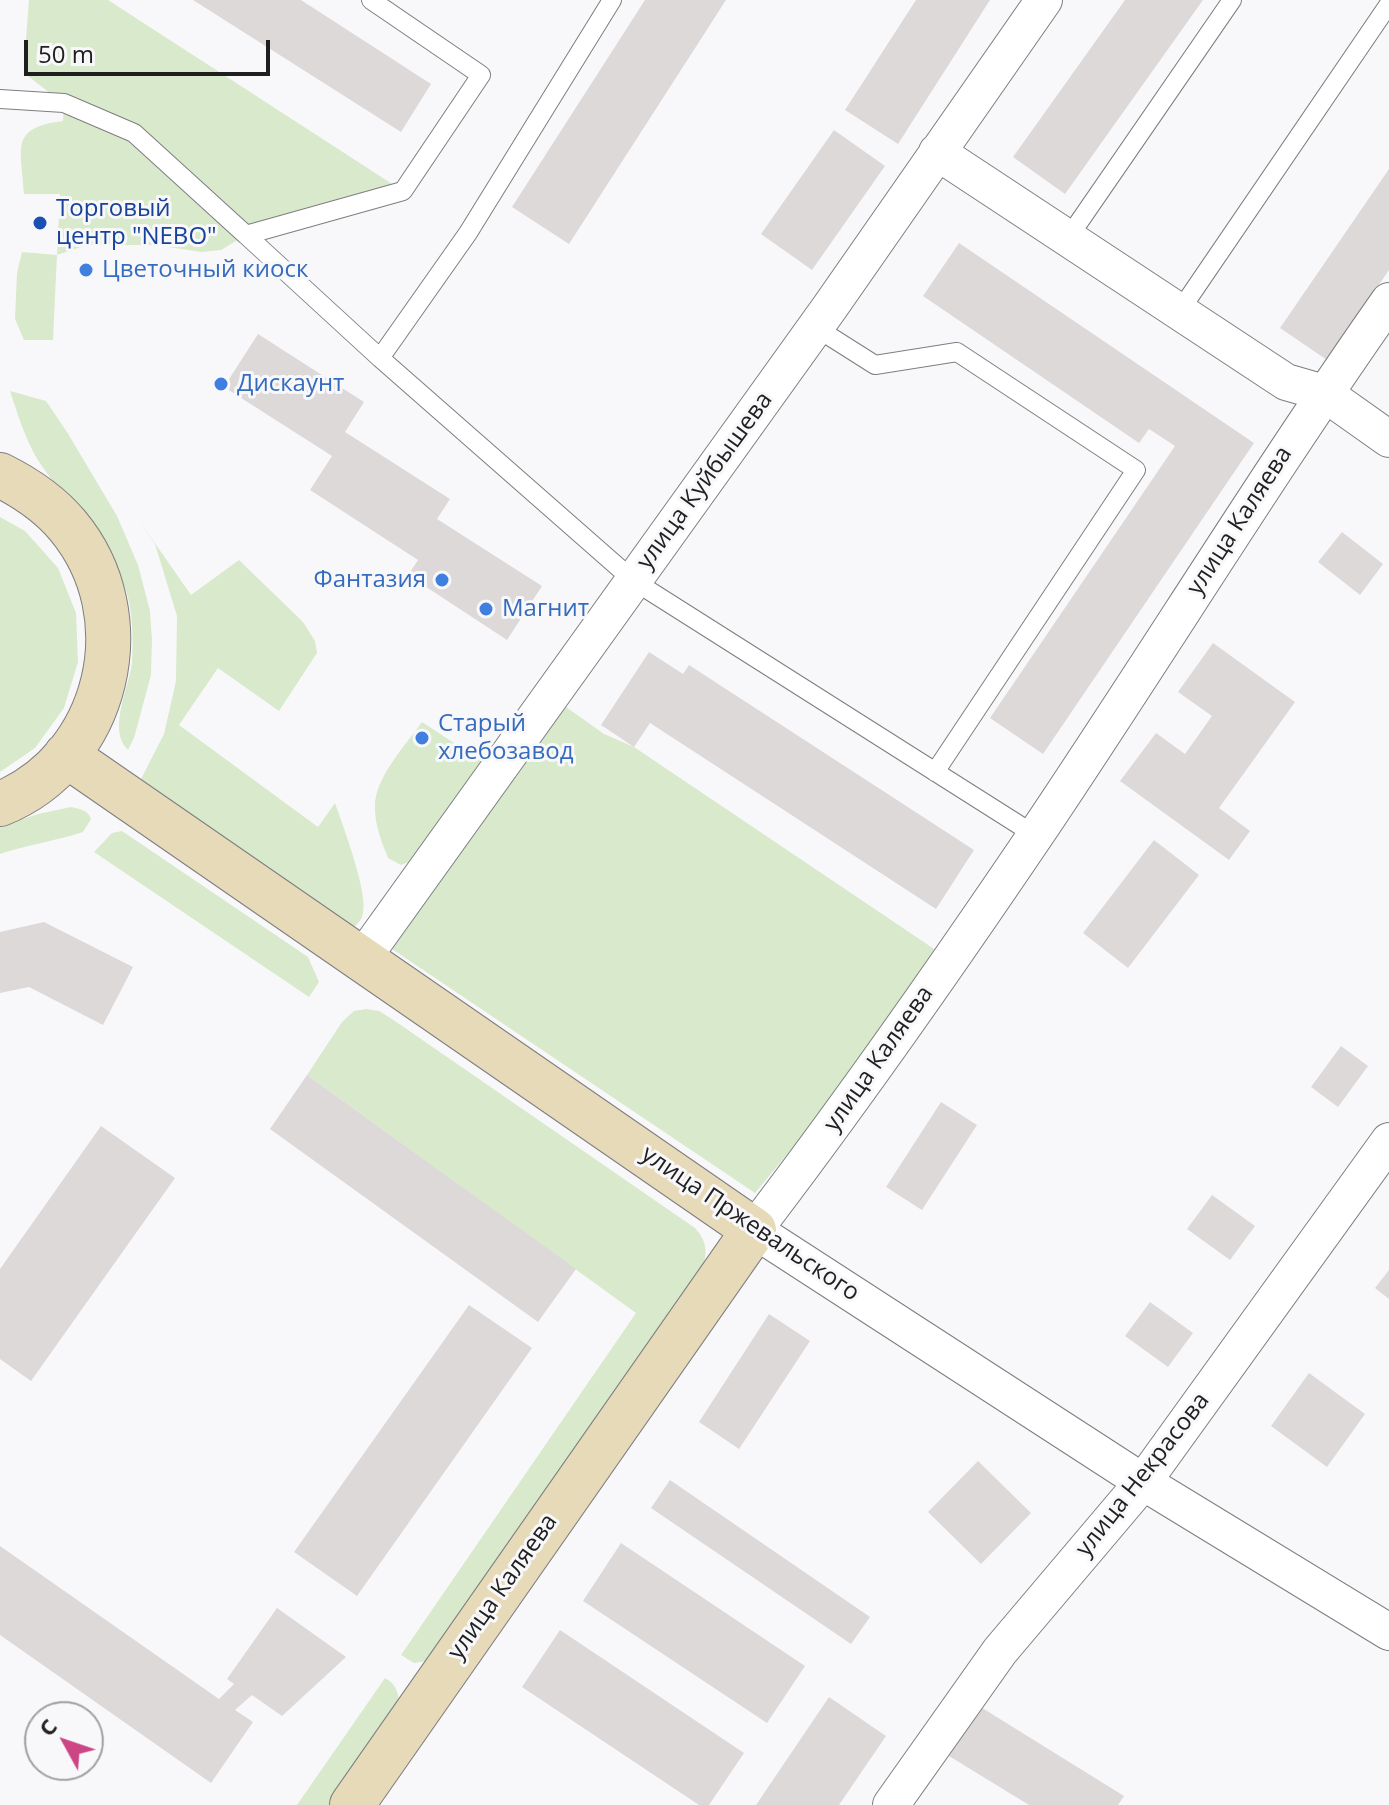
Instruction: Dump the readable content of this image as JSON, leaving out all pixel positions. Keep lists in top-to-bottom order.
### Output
{
  "streets": {
    "street": [
      "улица Куйбышева",
      "улица Каляева",
      "улица Пржевальского",
      "улица Некрасова"
    ]
  },
  "crossings": [
    ["улица Куйбышева", "улица Пржевальского"],
    ["улица Каляева", "улица Пржевальского"],
    ["улица Пржевальского", "улица Некрасова"]
  ],
  "places": [
    "Торговый центр \"NEBO\"",
    "Цветочный киоск",
    "Дискаунт",
    "Фантазия",
    "Магнит",
    "Старый хлебозавод"
  ],
  "scale_bar": "50 m",
  "north": "top left"
}
